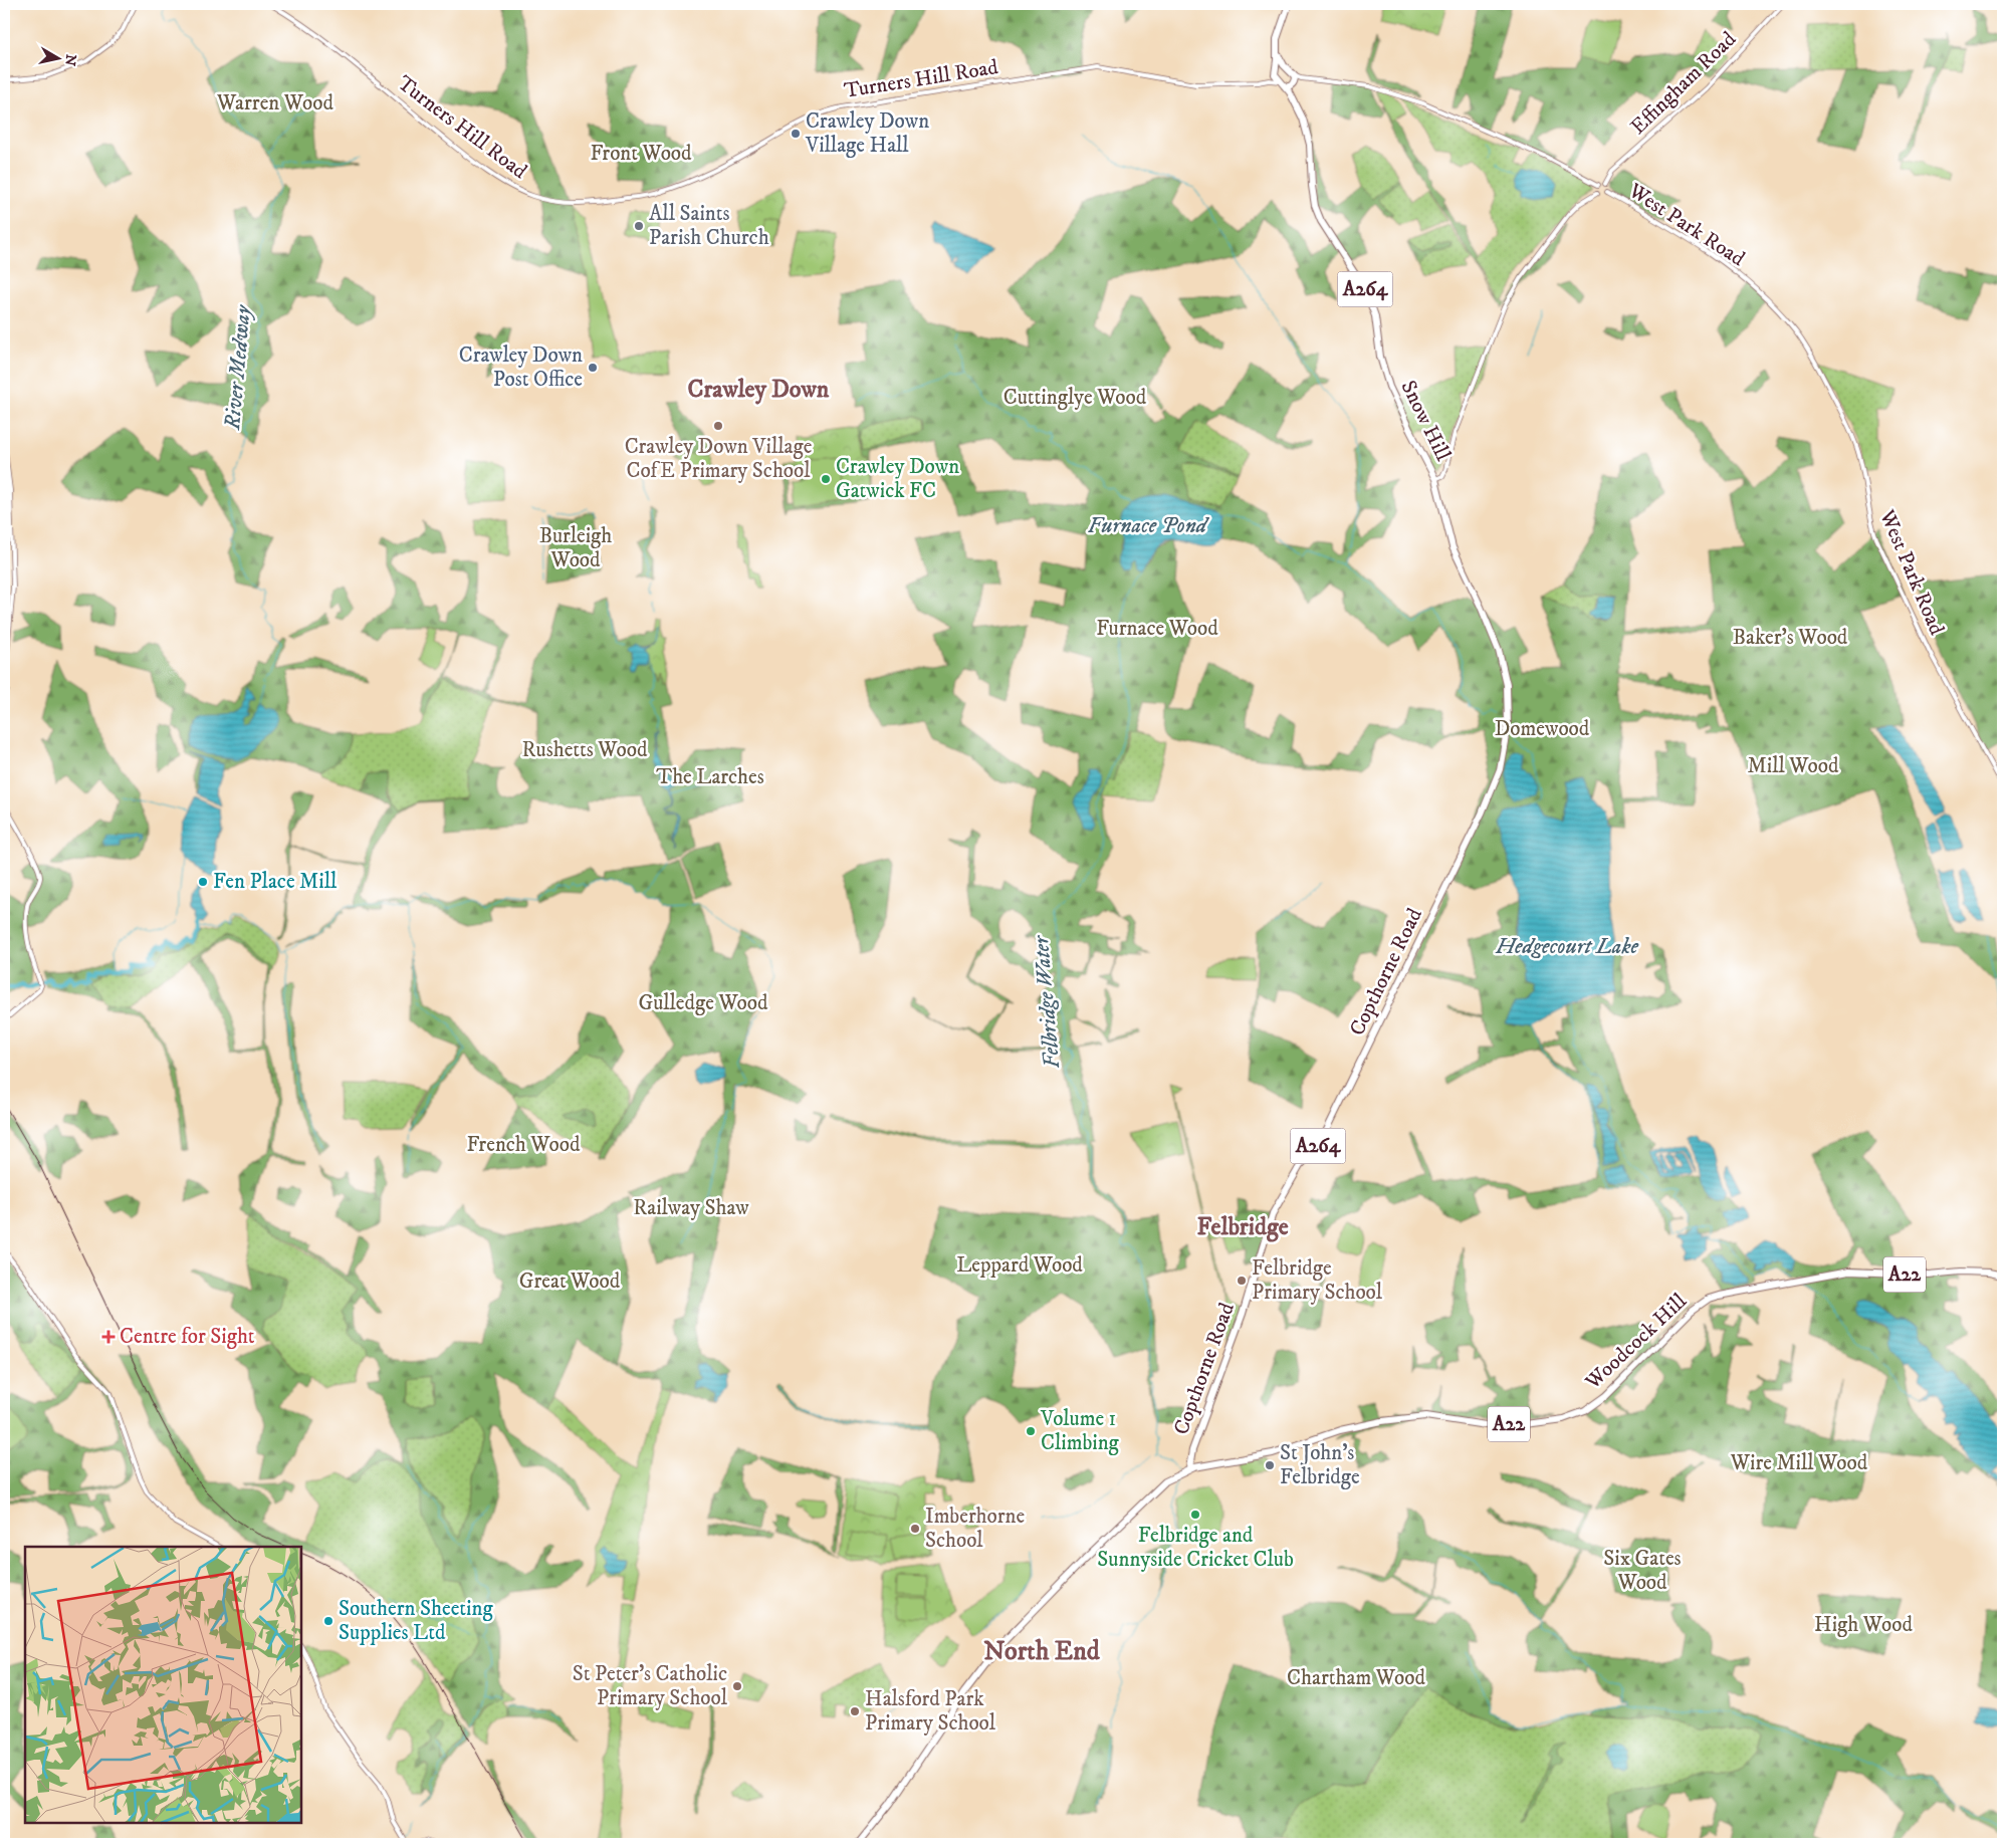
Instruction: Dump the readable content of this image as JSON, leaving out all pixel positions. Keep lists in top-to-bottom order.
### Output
{
  "streets": {
    "highway": [
      "A264",
      "Snow Hill",
      "Copthorne Road",
      "A22",
      "Woodcock Hill"
    ],
    "main road": ["Turners Hill Road", "Effingham Road", "West Park Road"]
  },
  "crossings": [
    ["Turners Hill Road", "West Park Road"],
    ["Turners Hill Road", "Snow Hill"],
    ["Effingham Road", "West Park Road"],
    ["Effingham Road", "Snow Hill"],
    ["West Park Road", "Snow Hill"],
    ["Snow Hill", "Copthorne Road"],
    ["Copthorne Road", "A22"],
    ["Copthorne Road", "Woodcock Hill"],
    ["A22", "Woodcock Hill"]
  ],
  "districts": ["Crawley Down", "Felbridge", "North End"],
  "water": [
    "River Medway",
    "Furnace Pond",
    "Hedgecourt Lake",
    "Felbridge Water"
  ],
  "parks": [
    "Warren Wood",
    "Front Wood",
    "Cuttinglye Wood",
    "Burleigh Wood",
    "Furnace Wood",
    "Baker's Wood",
    "Domewood",
    "Rushetts Wood",
    "Mill Wood",
    "The Larches",
    "Gulledge Wood",
    "French Wood",
    "Railway Shaw",
    "Leppard Wood",
    "Great Wood",
    "Wire Mill Wood",
    "Six Gates Wood",
    "High Wood",
    "Chartham Wood"
  ],
  "places": {
    "other": [
      "Crawley Down Village Hall",
      "All Saints Parish Church",
      "Crawley Down Post Office",
      "Crawley Down Village CofE Primary School",
      "Crawley Down Gatwick FC",
      "Fen Place Mill",
      "Felbridge Primary School",
      "Volume 1 Climbing",
      "St John's Felbridge",
      "Felbridge and Sunnyside Cricket Club",
      "Imberhorne School",
      "Southern Sheeting Supplies Ltd",
      "St Peter's Catholic Primary School",
      "Halsford Park Primary School"
    ],
    "health": ["Centre for Sight"]
  },
  "north": "right"
}
